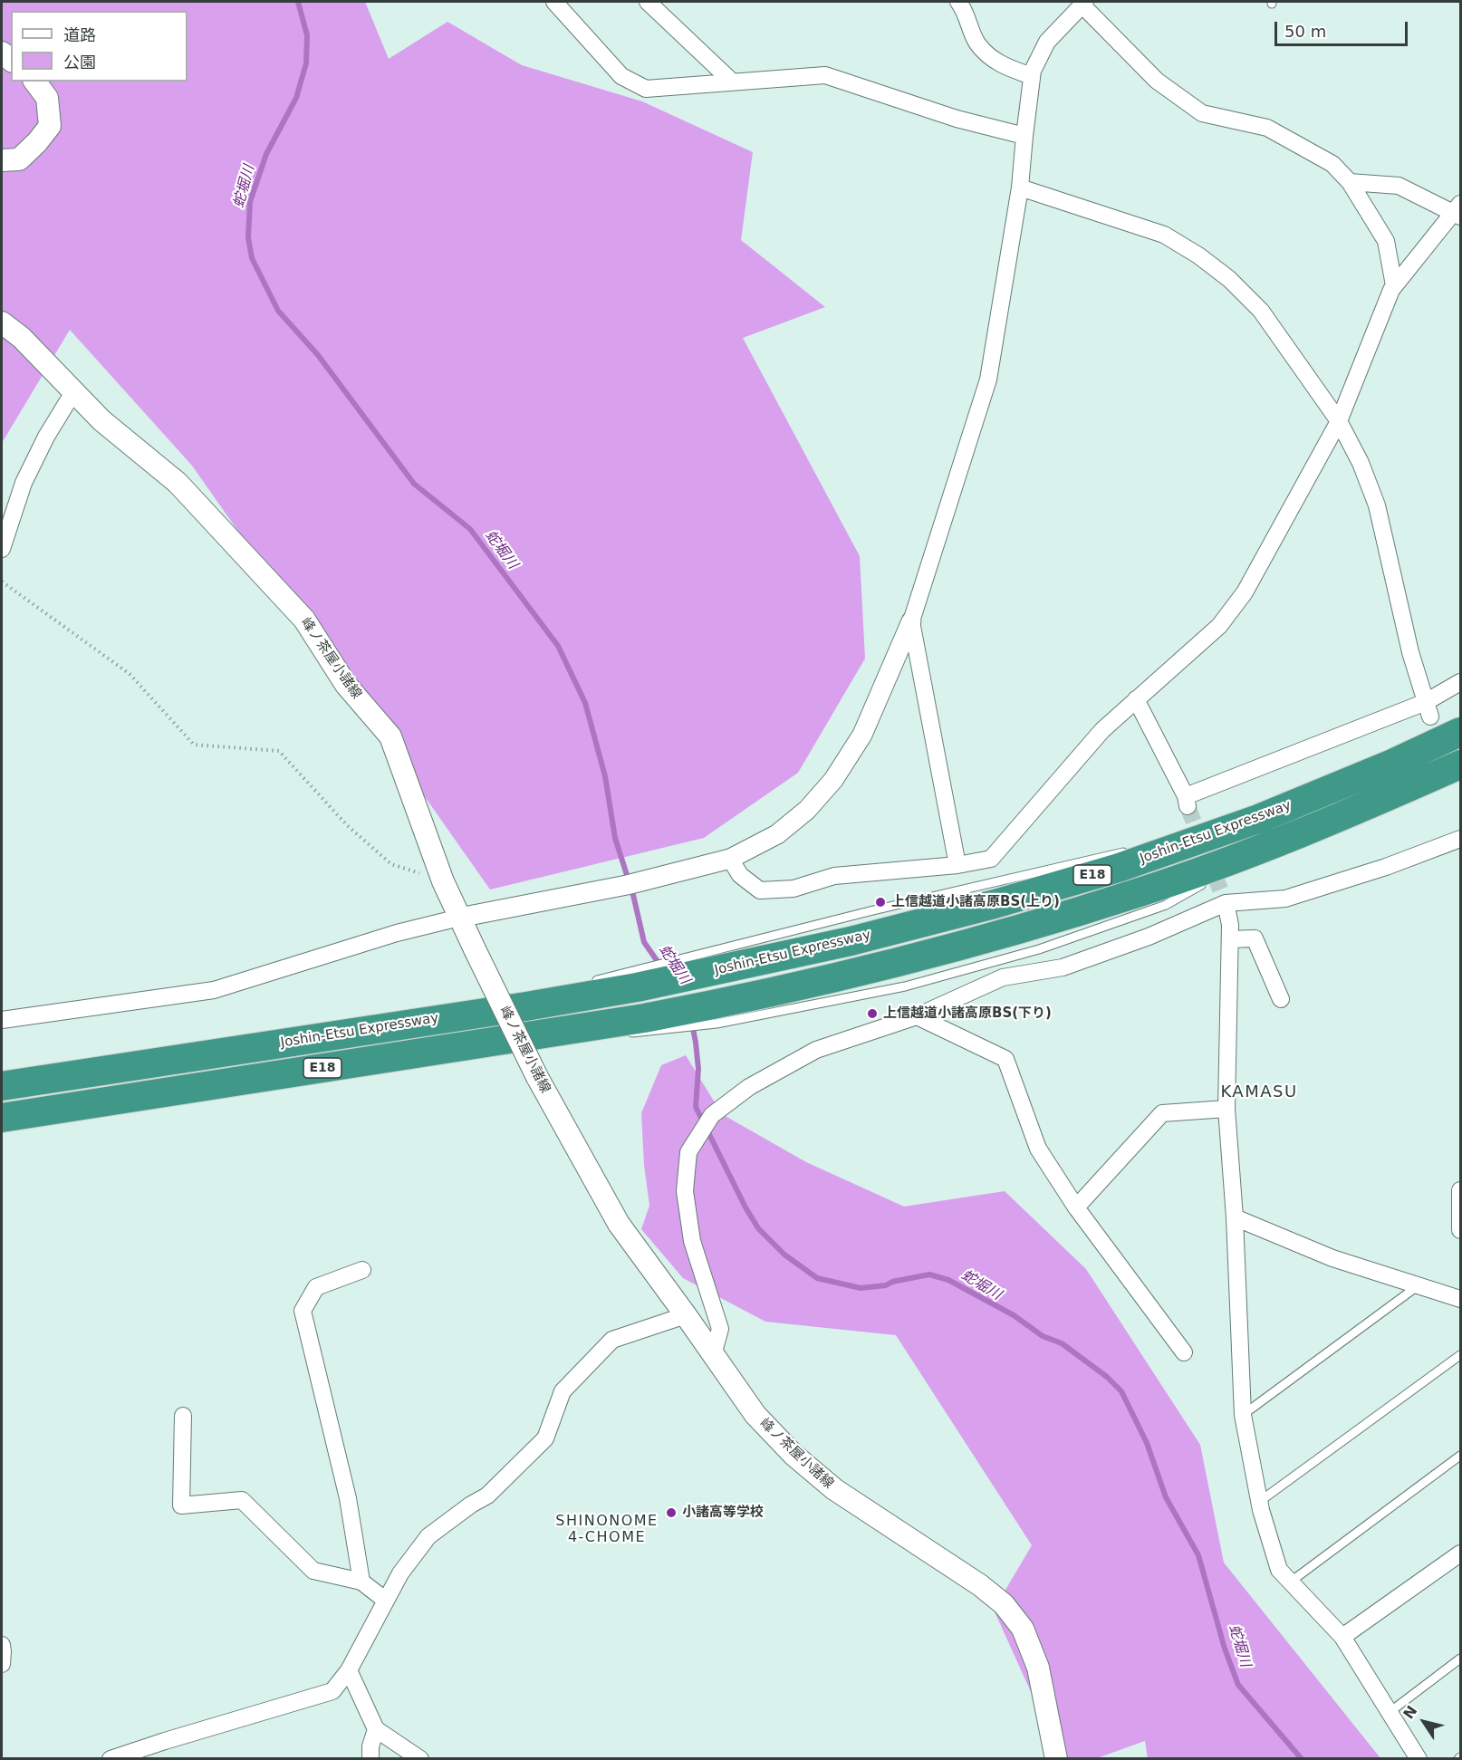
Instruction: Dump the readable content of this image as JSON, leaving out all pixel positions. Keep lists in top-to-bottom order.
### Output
{
  "streets": {
    "highway": ["Joshin-Etsu Expressway", "E18"],
    "main road": ["峰ノ茶屋小諸線"]
  },
  "districts": ["KAMASU", "SHINONOME 4-CHOME"],
  "water": ["蛇堀川"],
  "places": ["上信越道小諸高原BS(上り)", "上信越道小諸高原BS(下り)", "小諸高等学校"],
  "legend": ["道路", "公園"],
  "scale_bar": "50 m",
  "north": "top left"
}
